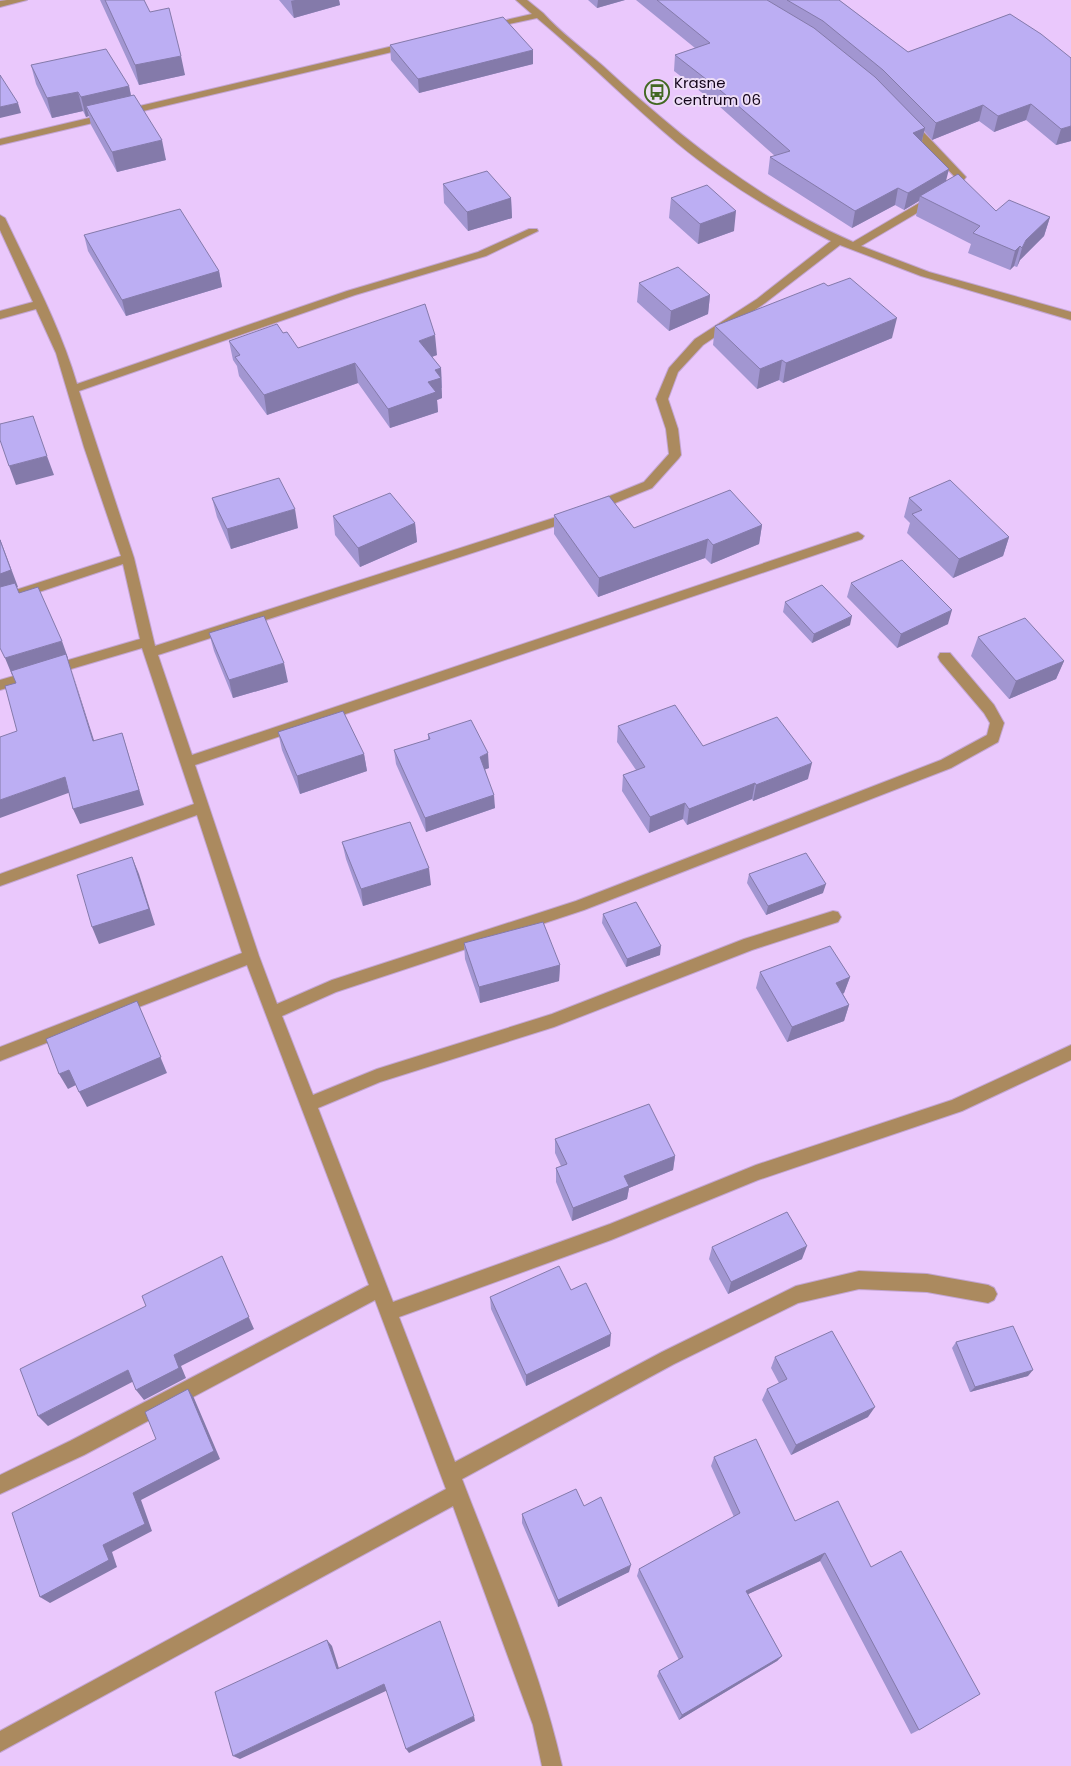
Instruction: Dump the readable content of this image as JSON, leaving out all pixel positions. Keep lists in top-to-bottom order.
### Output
{
  "places": {
    "bus stop": ["Krasne centrum 06"]
  }
}
